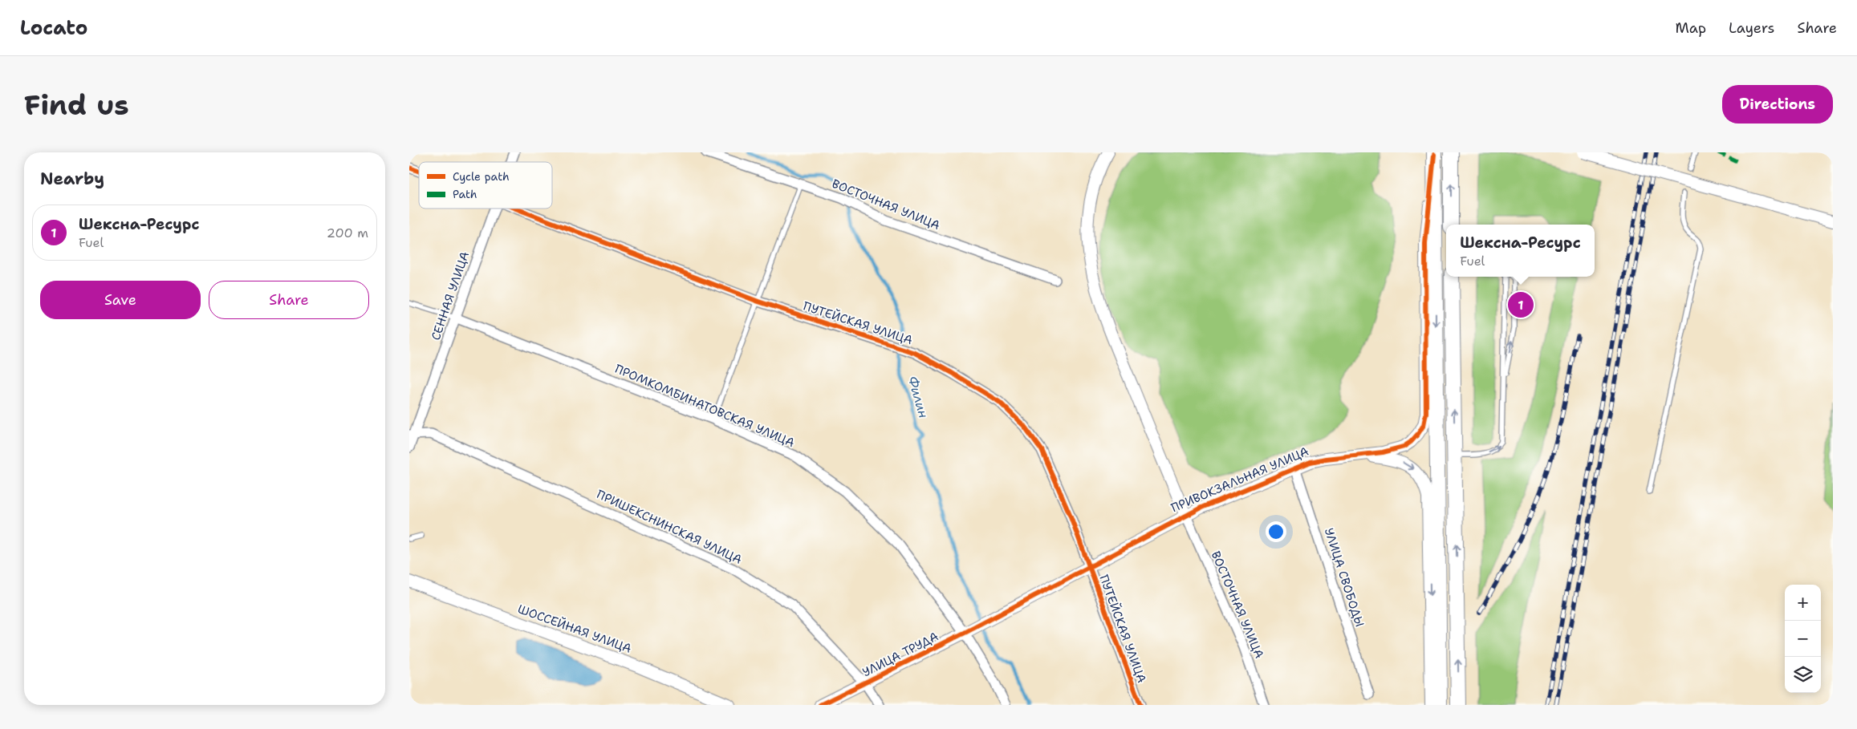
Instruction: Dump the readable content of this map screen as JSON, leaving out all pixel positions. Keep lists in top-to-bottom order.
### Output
{
  "streets": {
    "street": [
      "ВОСТОЧНАЯ УЛИЦА",
      "СЕННАЯ УЛИЦА",
      "ПУТЕЙСКАЯ УЛИЦА",
      "ПРОМКОМБИНАТОВСКАЯ УЛИЦА",
      "ПРИВОКЗАЛЬНАЯ УЛИЦА",
      "ПРИШЕКСНИНСКАЯ УЛИЦА",
      "УЛИЦА СВОБОДЫ",
      "ШОССЕЙНАЯ УЛИЦА",
      "УЛИЦА ТРУДА"
    ]
  },
  "crossings": [
    ["ВОСТОЧНАЯ УЛИЦА", "ПРИВОКЗАЛЬНАЯ УЛИЦА"],
    ["СЕННАЯ УЛИЦА", "ПРОМКОМБИНАТОВСКАЯ УЛИЦА"],
    ["СЕННАЯ УЛИЦА", "ПРИШЕКСНИНСКАЯ УЛИЦА"],
    ["ПУТЕЙСКАЯ УЛИЦА", "ПРИВОКЗАЛЬНАЯ УЛИЦА"],
    ["ПРОМКОМБИНАТОВСКАЯ УЛИЦА", "УЛИЦА ТРУДА"],
    ["ПРИВОКЗАЛЬНАЯ УЛИЦА", "УЛИЦА СВОБОДЫ"],
    ["ПРИВОКЗАЛЬНАЯ УЛИЦА", "УЛИЦА ТРУДА"],
    ["ПРИШЕКСНИНСКАЯ УЛИЦА", "УЛИЦА ТРУДА"]
  ],
  "water": ["Филин"],
  "legend": ["Cycle path", "Path"],
  "page": {
    "header": "Locato",
    "nav": ["Map", "Layers", "Share"],
    "buttons": [
      "Directions",
      ["Save", "Share"]
    ],
    "title": "Find us",
    "heading": "Nearby",
    "list": [
      {
        "mark": "1",
        "name": "Шексна-Ресурс",
        "note": "Fuel",
        "value": "200 m"
      }
    ],
    "popup": ["Шексна-Ресурс", "Fuel"],
    "pins": "1",
    "map_buttons": ["+", "−"]
  }
}
